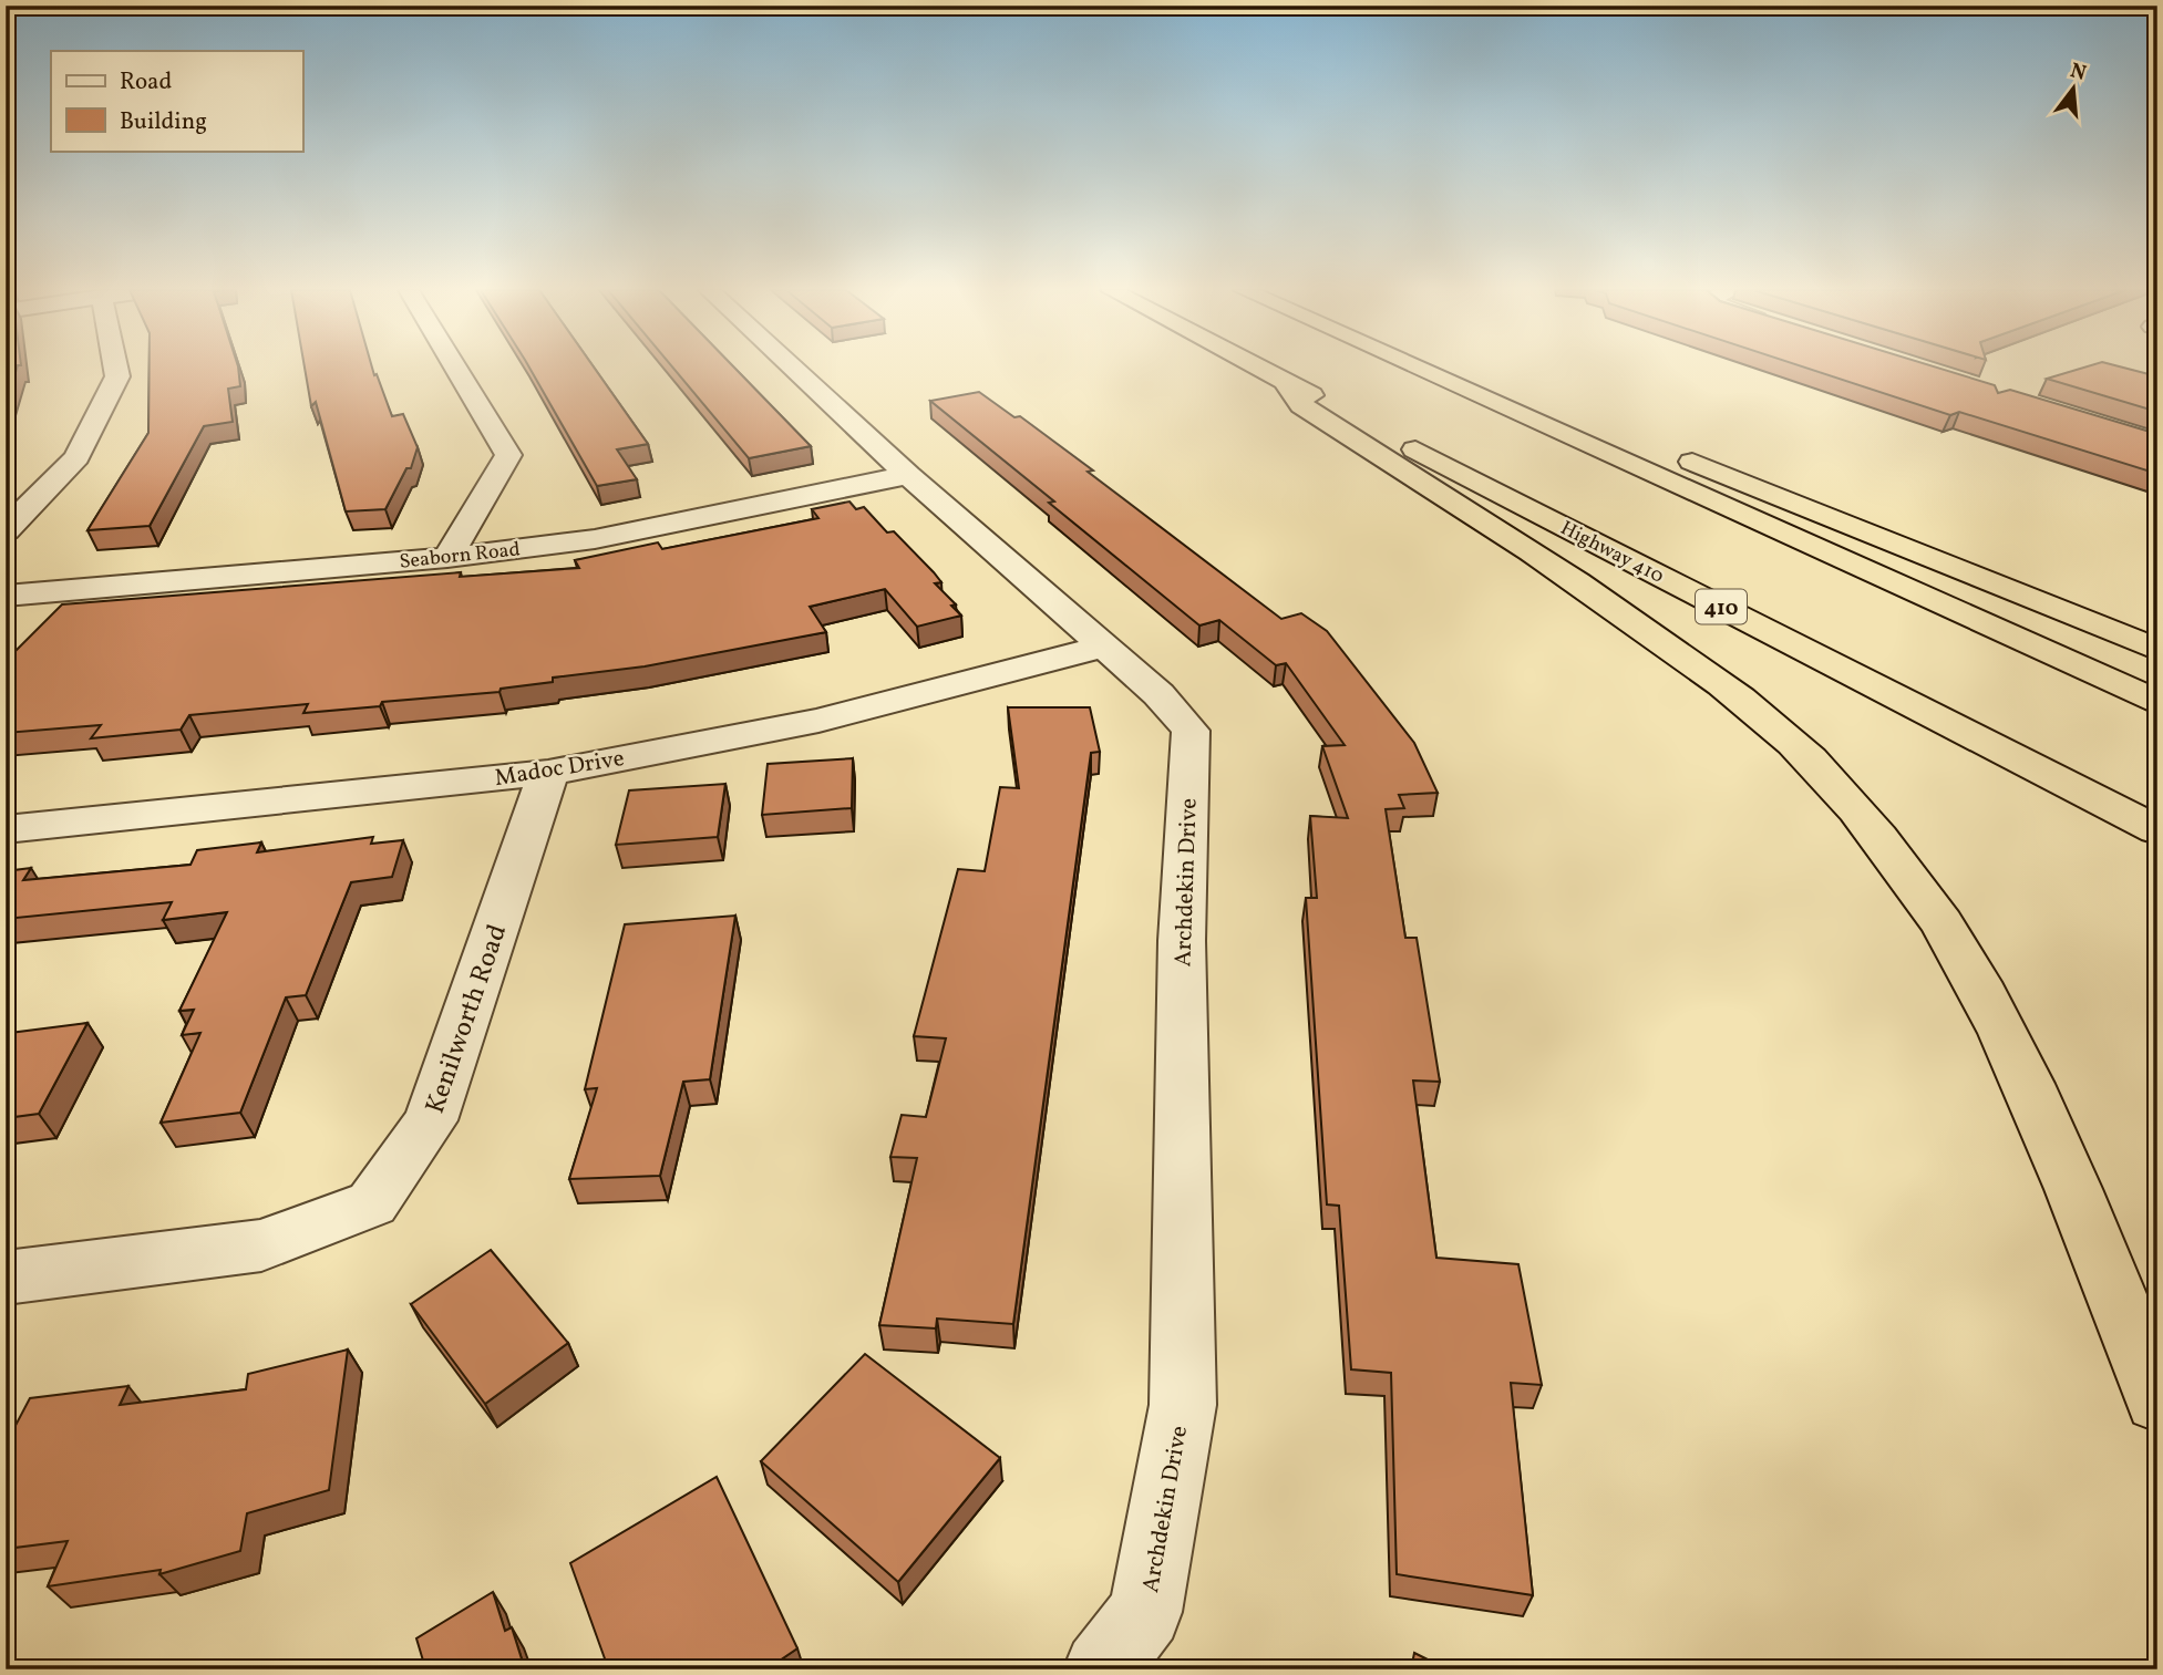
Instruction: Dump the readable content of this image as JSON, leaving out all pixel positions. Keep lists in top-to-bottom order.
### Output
{
  "streets": {
    "highway": ["Highway 410", "410"],
    "street": [
      "Seaborn Road",
      "Madoc Drive",
      "Archdekin Drive",
      "Kenilworth Road"
    ]
  },
  "crossings": [
    ["Seaborn Road", "Archdekin Drive"],
    ["Madoc Drive", "Archdekin Drive"],
    ["Madoc Drive", "Kenilworth Road"]
  ],
  "legend": ["Road", "Building"],
  "north": "top"
}
